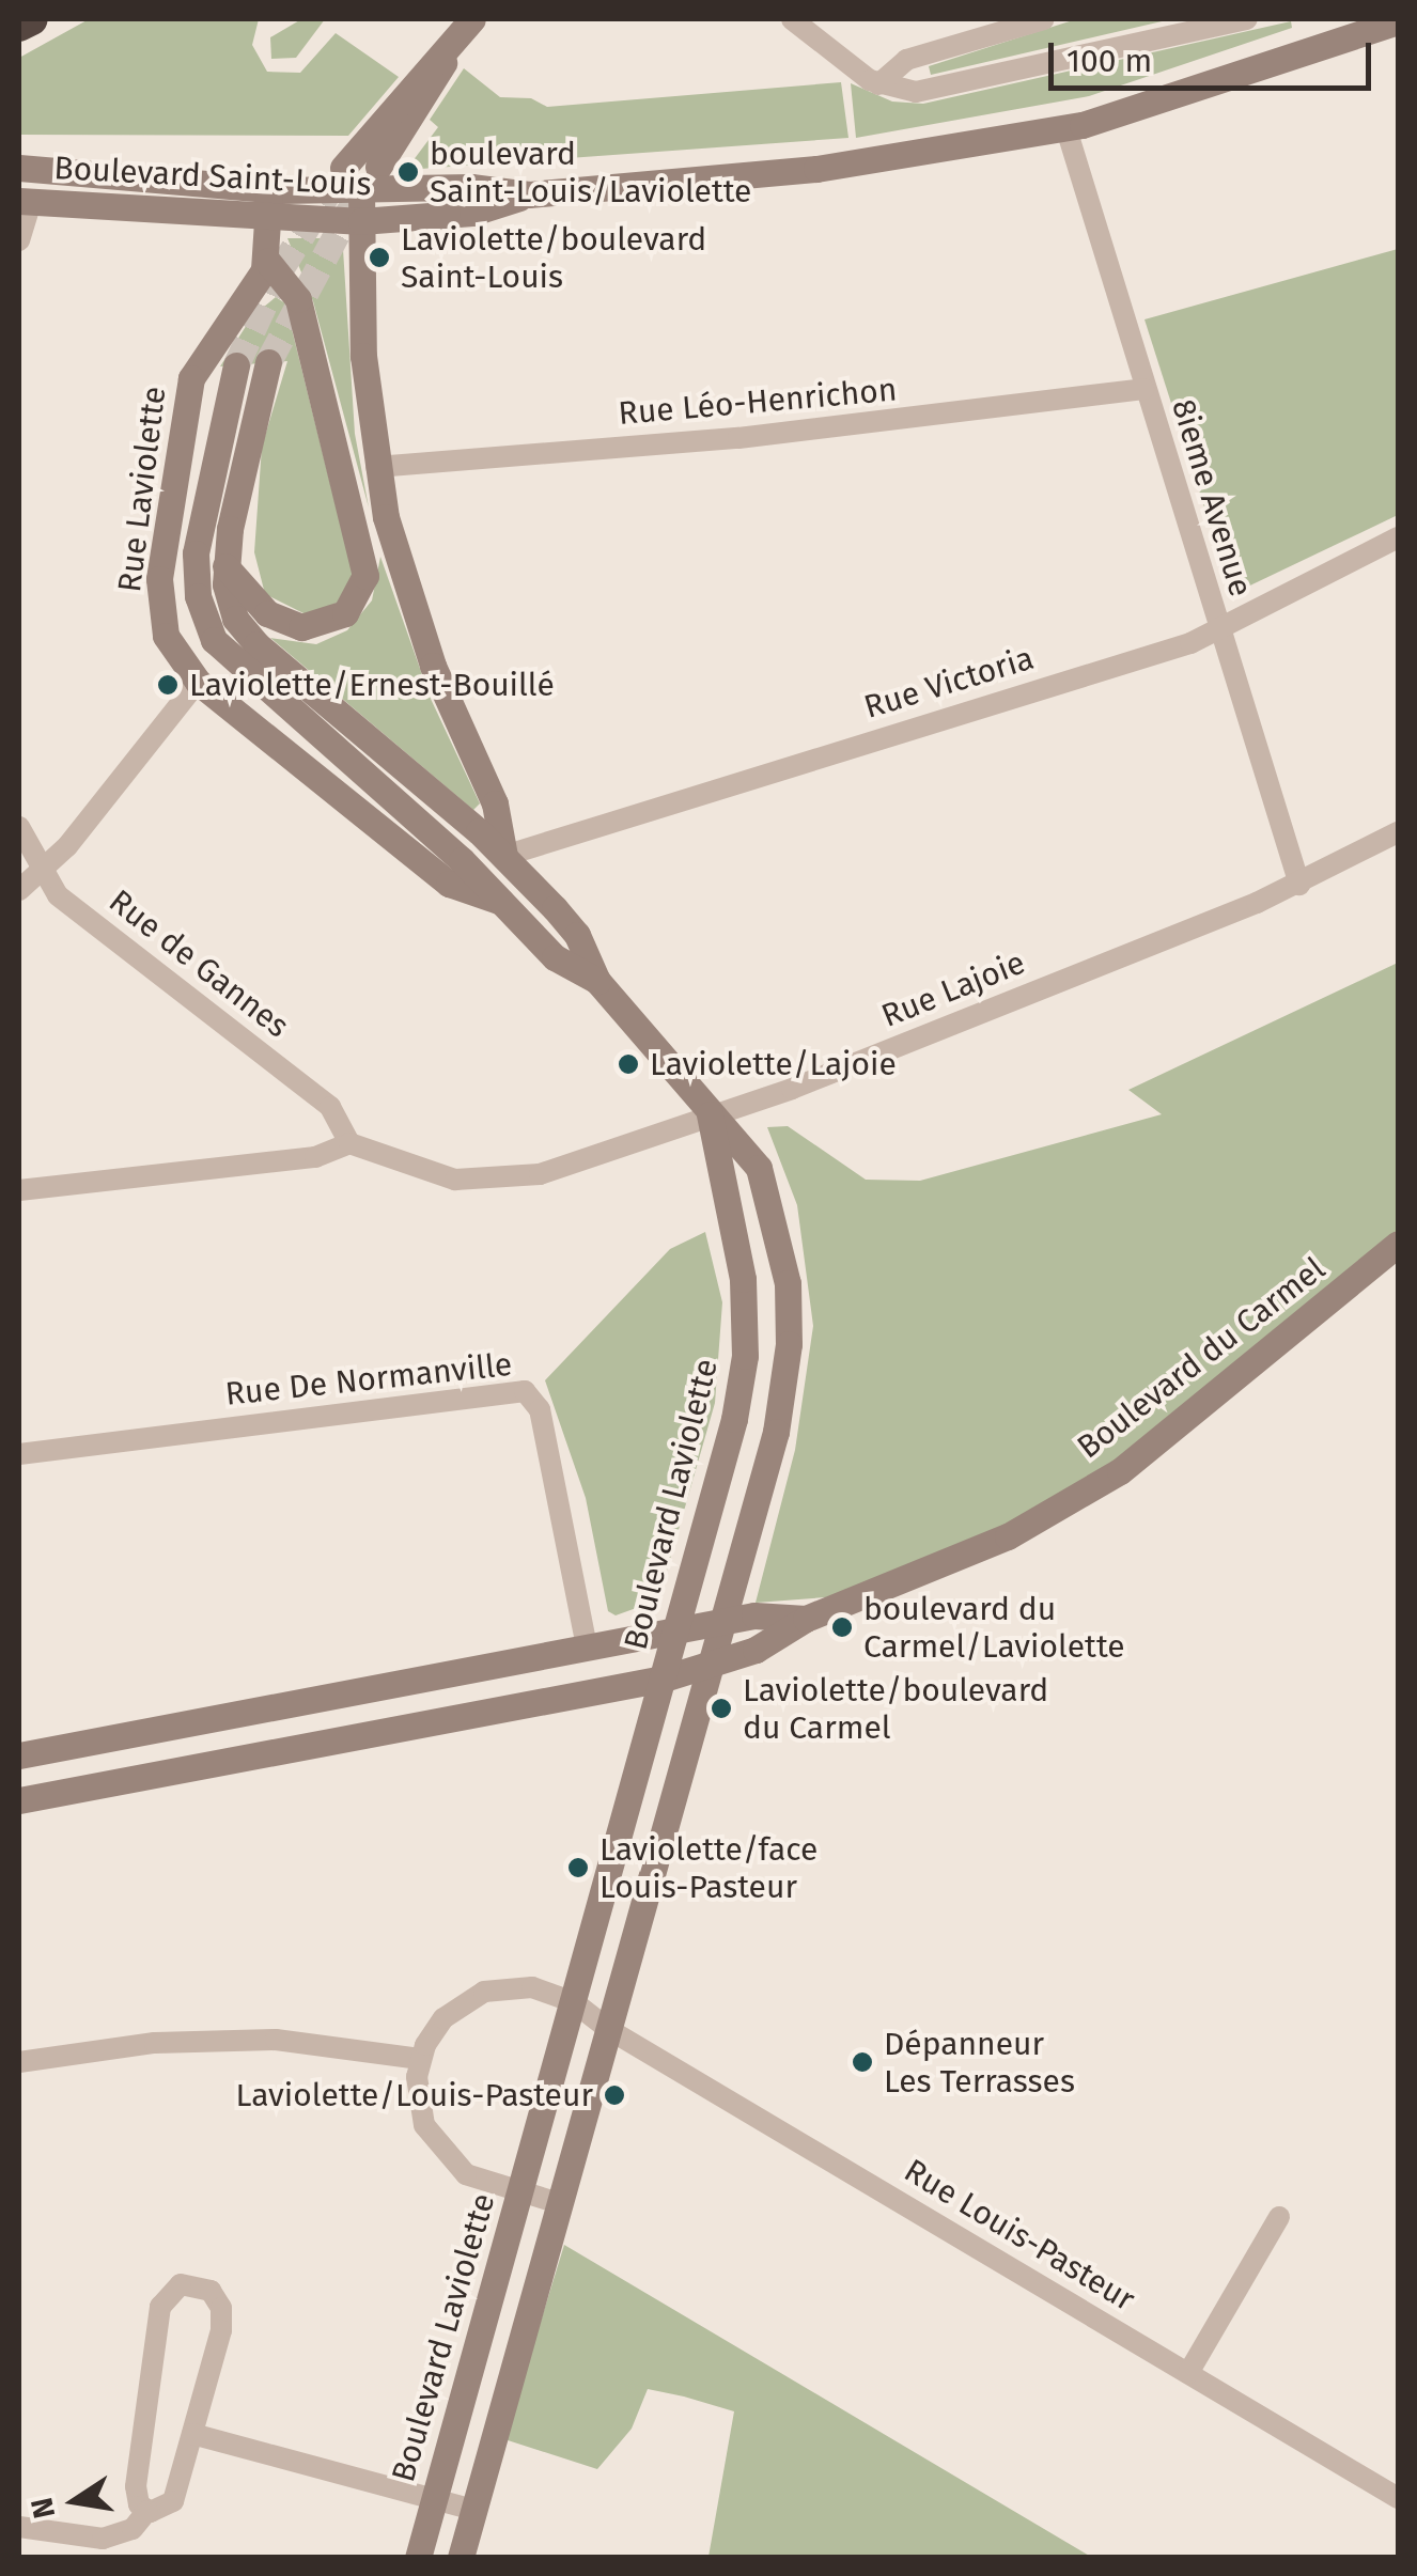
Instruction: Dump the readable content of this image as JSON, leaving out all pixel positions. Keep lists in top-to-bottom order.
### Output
{
  "streets": {
    "street": [
      "Boulevard Saint-Louis",
      "Rue Léo-Henrichon",
      "Rue Laviolette",
      "8ieme Avenue",
      "Rue Victoria",
      "Rue de Gannes",
      "Rue Lajoie",
      "Boulevard du Carmel",
      "Rue De Normanville",
      "Boulevard Laviolette",
      "Rue Louis-Pasteur"
    ]
  },
  "crossings": [
    ["Boulevard Saint-Louis", "8ieme Avenue"],
    ["Rue Léo-Henrichon", "8ieme Avenue"],
    ["Rue Laviolette", "Rue Victoria"],
    ["Rue Laviolette", "Rue Lajoie"],
    ["Rue Laviolette", "Boulevard Laviolette"],
    ["8ieme Avenue", "Rue Victoria"],
    ["8ieme Avenue", "Rue Lajoie"],
    ["Rue de Gannes", "Rue Lajoie"],
    ["Rue Lajoie", "Boulevard Laviolette"],
    ["Boulevard du Carmel", "Rue De Normanville"],
    ["Boulevard du Carmel", "Boulevard Laviolette"],
    ["Boulevard Laviolette", "Rue Louis-Pasteur"]
  ],
  "places": [
    "boulevard Saint-Louis/Laviolette",
    "Laviolette/boulevard Saint-Louis",
    "Laviolette/Ernest-Bouillé",
    "Laviolette/Lajoie",
    "boulevard du Carmel/Laviolette",
    "Laviolette/boulevard du Carmel",
    "Laviolette/face Louis-Pasteur",
    "Dépanneur Les Terrasses",
    "Laviolette/Louis-Pasteur"
  ],
  "scale_bar": "100 m",
  "north": "left"
}
